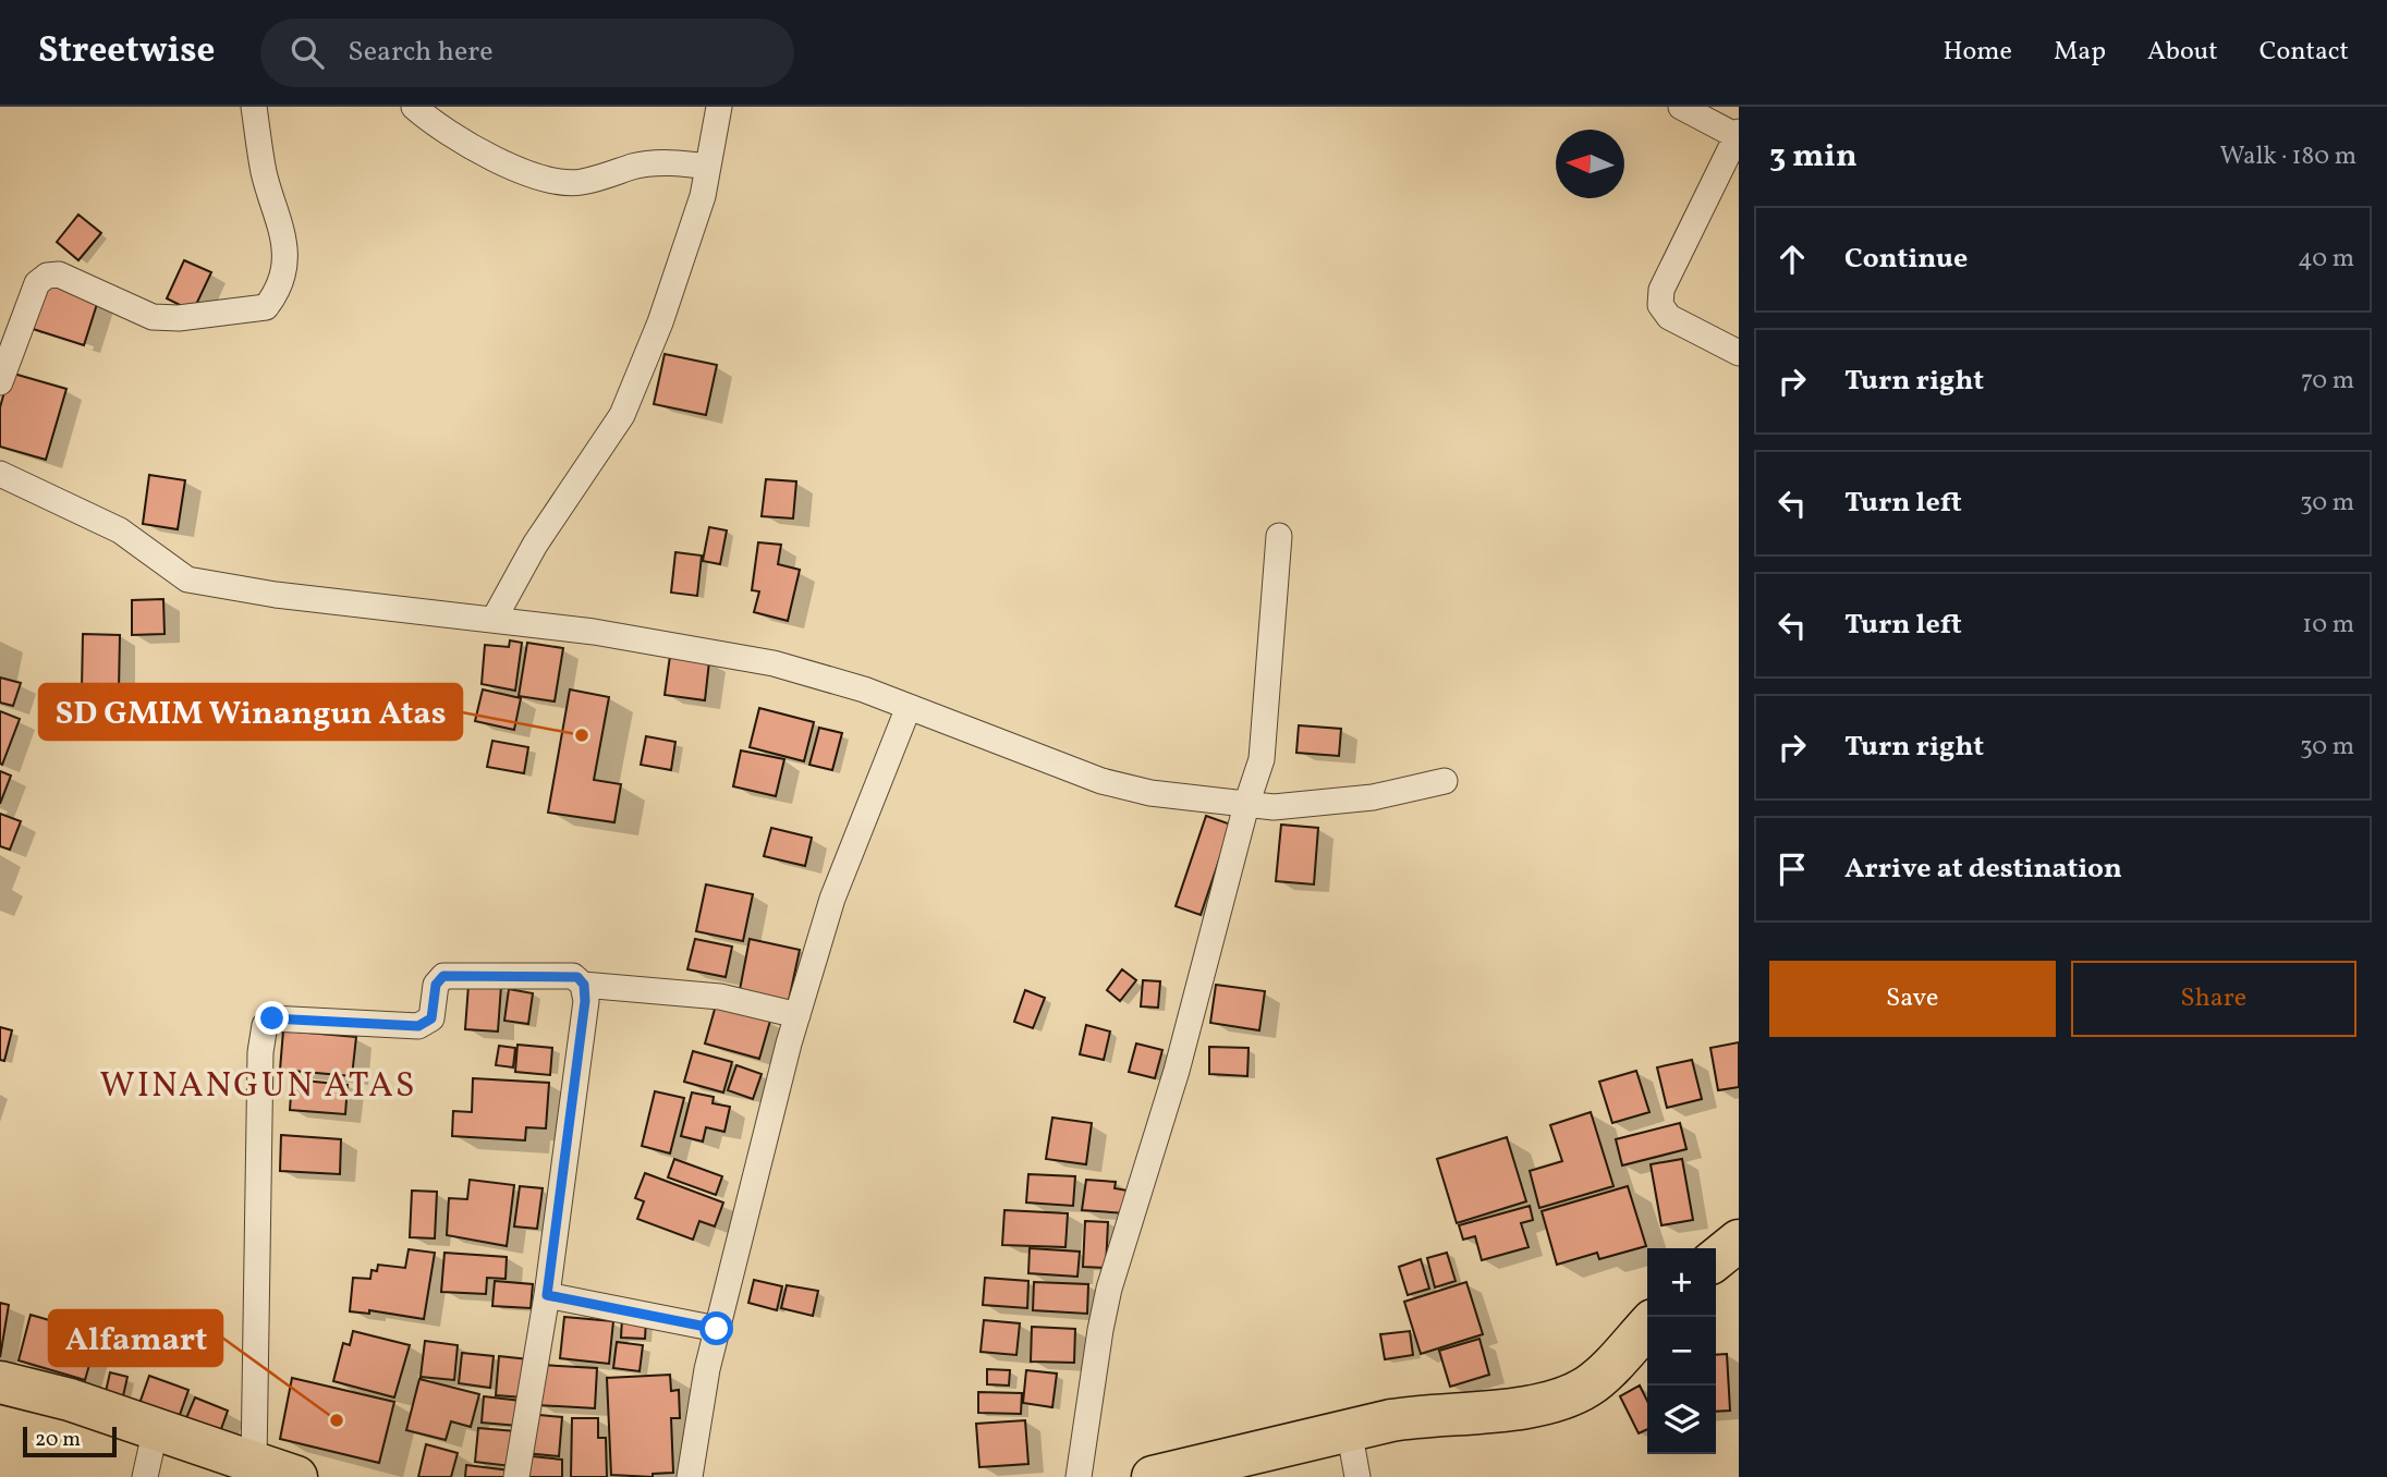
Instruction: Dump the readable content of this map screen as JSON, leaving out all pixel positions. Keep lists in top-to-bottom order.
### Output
{
  "districts": ["WINANGUN ATAS"],
  "places": ["SD GMIM Winangun Atas", "Alfamart"],
  "scale_bar": "20 m",
  "north": "left",
  "page": {
    "header": "Streetwise",
    "search": "Search here",
    "nav": [
      "Home",
      "Map",
      "About",
      "Contact"
    ],
    "heading": ["3 min", "Walk · 180 m"],
    "list": [
      ["Continue", "40 m"],
      ["Turn right", "70 m"],
      ["Turn left", "30 m"],
      ["Turn left", "10 m"],
      ["Turn right", "30 m"],
      "Arrive at destination"
    ],
    "buttons": ["Save", "Share"],
    "map_buttons": ["+", "−"],
    "scale": "20 m"
  }
}
